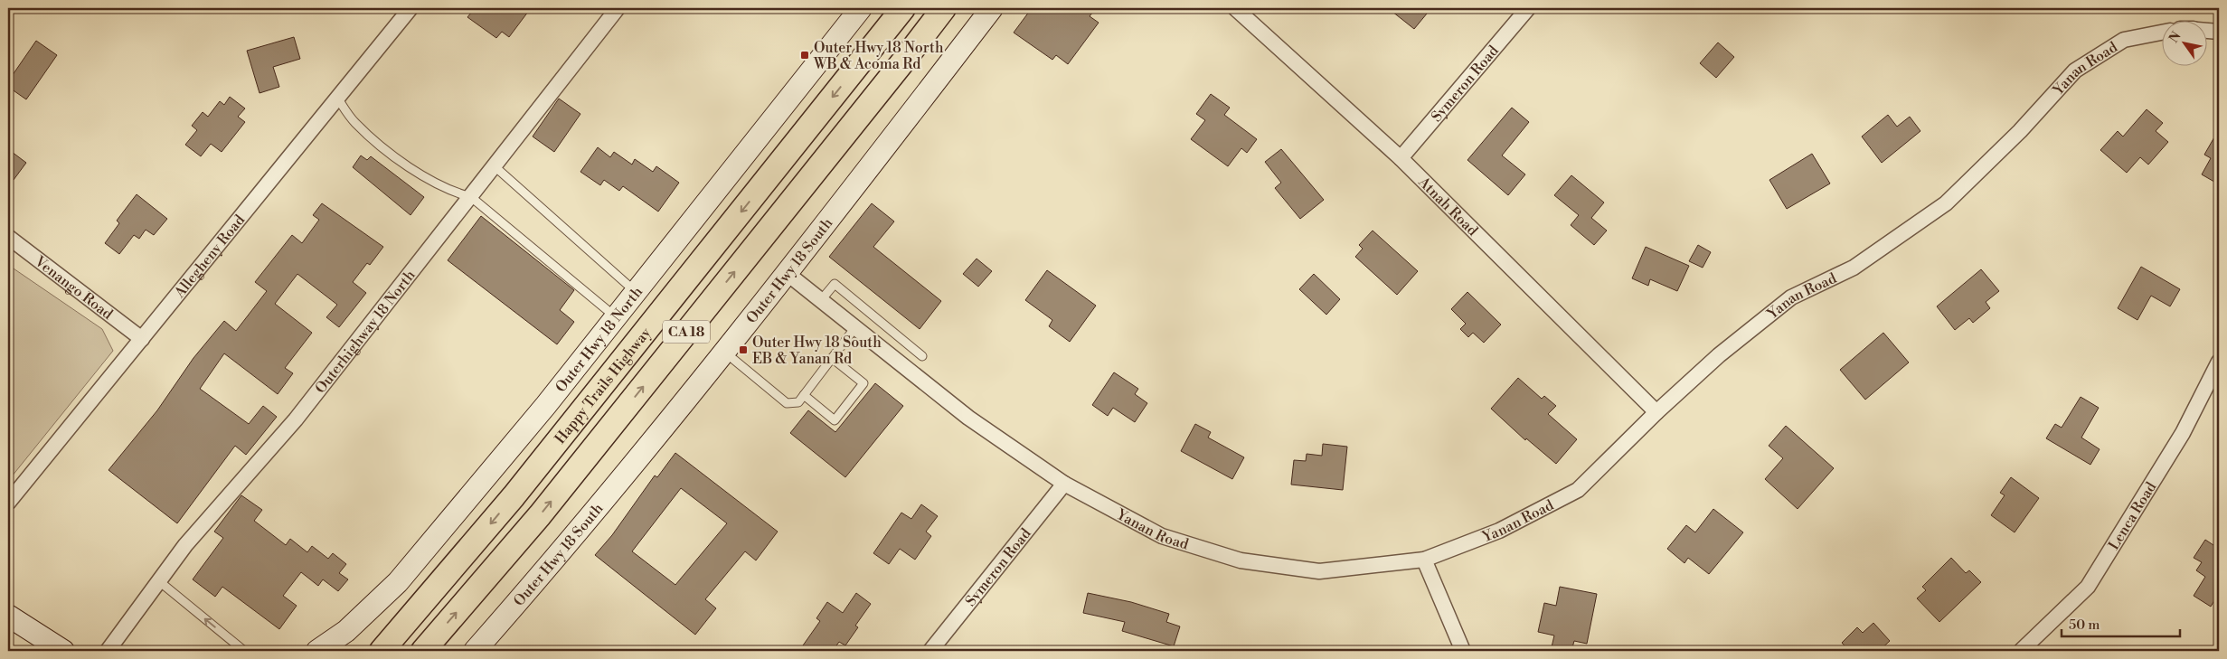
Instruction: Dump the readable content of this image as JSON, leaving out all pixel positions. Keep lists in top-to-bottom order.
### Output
{
  "streets": {
    "main road": ["CA 18", "Happy Trails Highway"],
    "street": [
      "Yanan Road",
      "Symeron Road",
      "Atnah Road",
      "Allegheny Road",
      "Outer Hwy 18 South",
      "Venango Road",
      "Outerhighway 18 North",
      "Outer Hwy 18 North",
      "Lenca Road"
    ]
  },
  "crossings": [
    ["Yanan Road", "Symeron Road"],
    ["Yanan Road", "Atnah Road"],
    ["Yanan Road", "Outer Hwy 18 South"],
    ["Symeron Road", "Atnah Road"],
    ["Allegheny Road", "Venango Road"]
  ],
  "places": {
    "transit": ["Outer Hwy 18 North WB & Acoma Rd", "Outer Hwy 18 South EB & Yanan Rd"]
  },
  "scale_bar": "50 m",
  "north": "top left"
}
